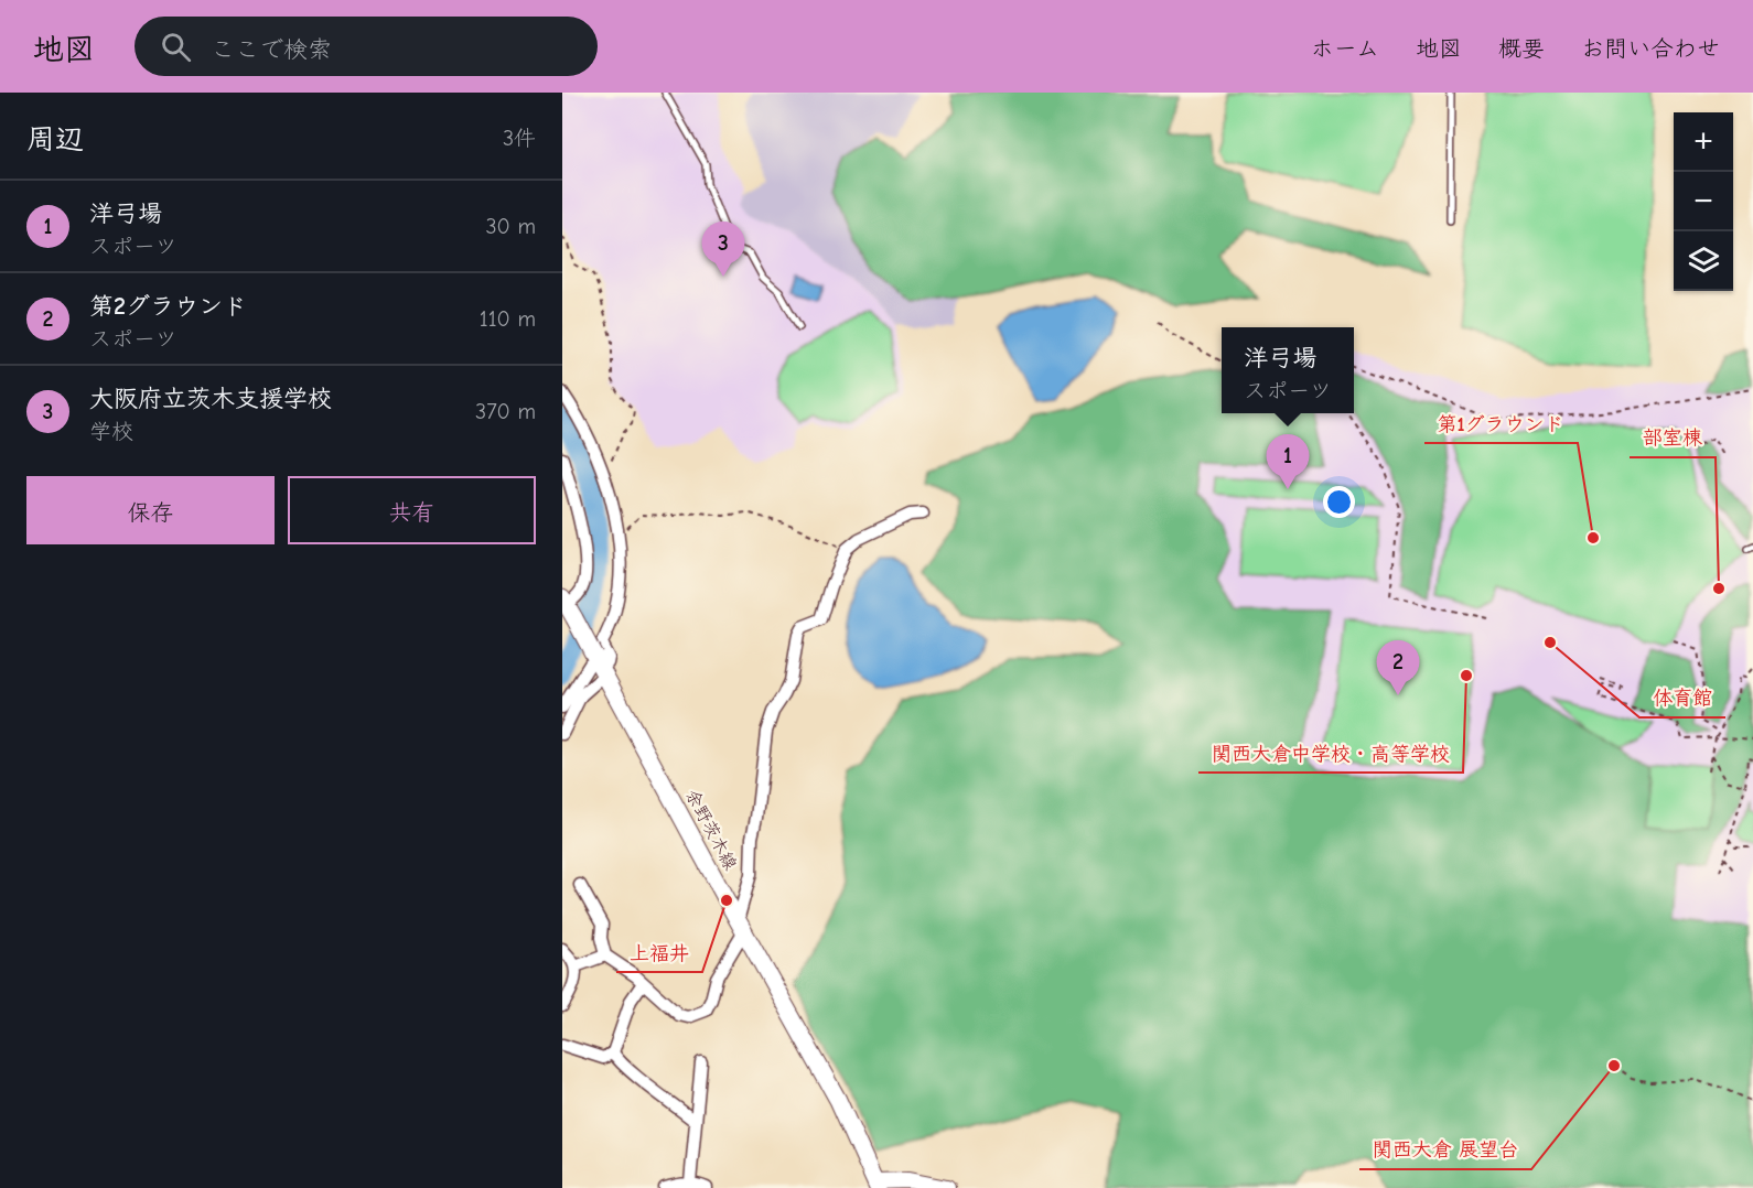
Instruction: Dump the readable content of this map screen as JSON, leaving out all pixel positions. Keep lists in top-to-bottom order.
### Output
{
  "streets": {
    "main road": ["余野茨木線"]
  },
  "places": [
    "第1グラウンド",
    "部室棟",
    "体育館",
    "関西大倉中学校・高等学校",
    "上福井",
    "関西大倉 展望台"
  ],
  "page": {
    "header": "地図",
    "search": "ここで検索",
    "nav": [
      "ホーム",
      "地図",
      "概要",
      "お問い合わせ"
    ],
    "heading": ["周辺", "3件"],
    "map_buttons": ["+", "−"],
    "list": [
      {
        "mark": "1",
        "name": "洋弓場",
        "note": "スポーツ",
        "value": "30 m"
      },
      {
        "mark": "2",
        "name": "第2グラウンド",
        "note": "スポーツ",
        "value": "110 m"
      },
      {
        "mark": "3",
        "name": "大阪府立茨木支援学校",
        "note": "学校",
        "value": "370 m"
      }
    ],
    "pins": ["3", "1", "2"],
    "popup": ["洋弓場", "スポーツ"],
    "buttons": ["保存", "共有"]
  }
}
